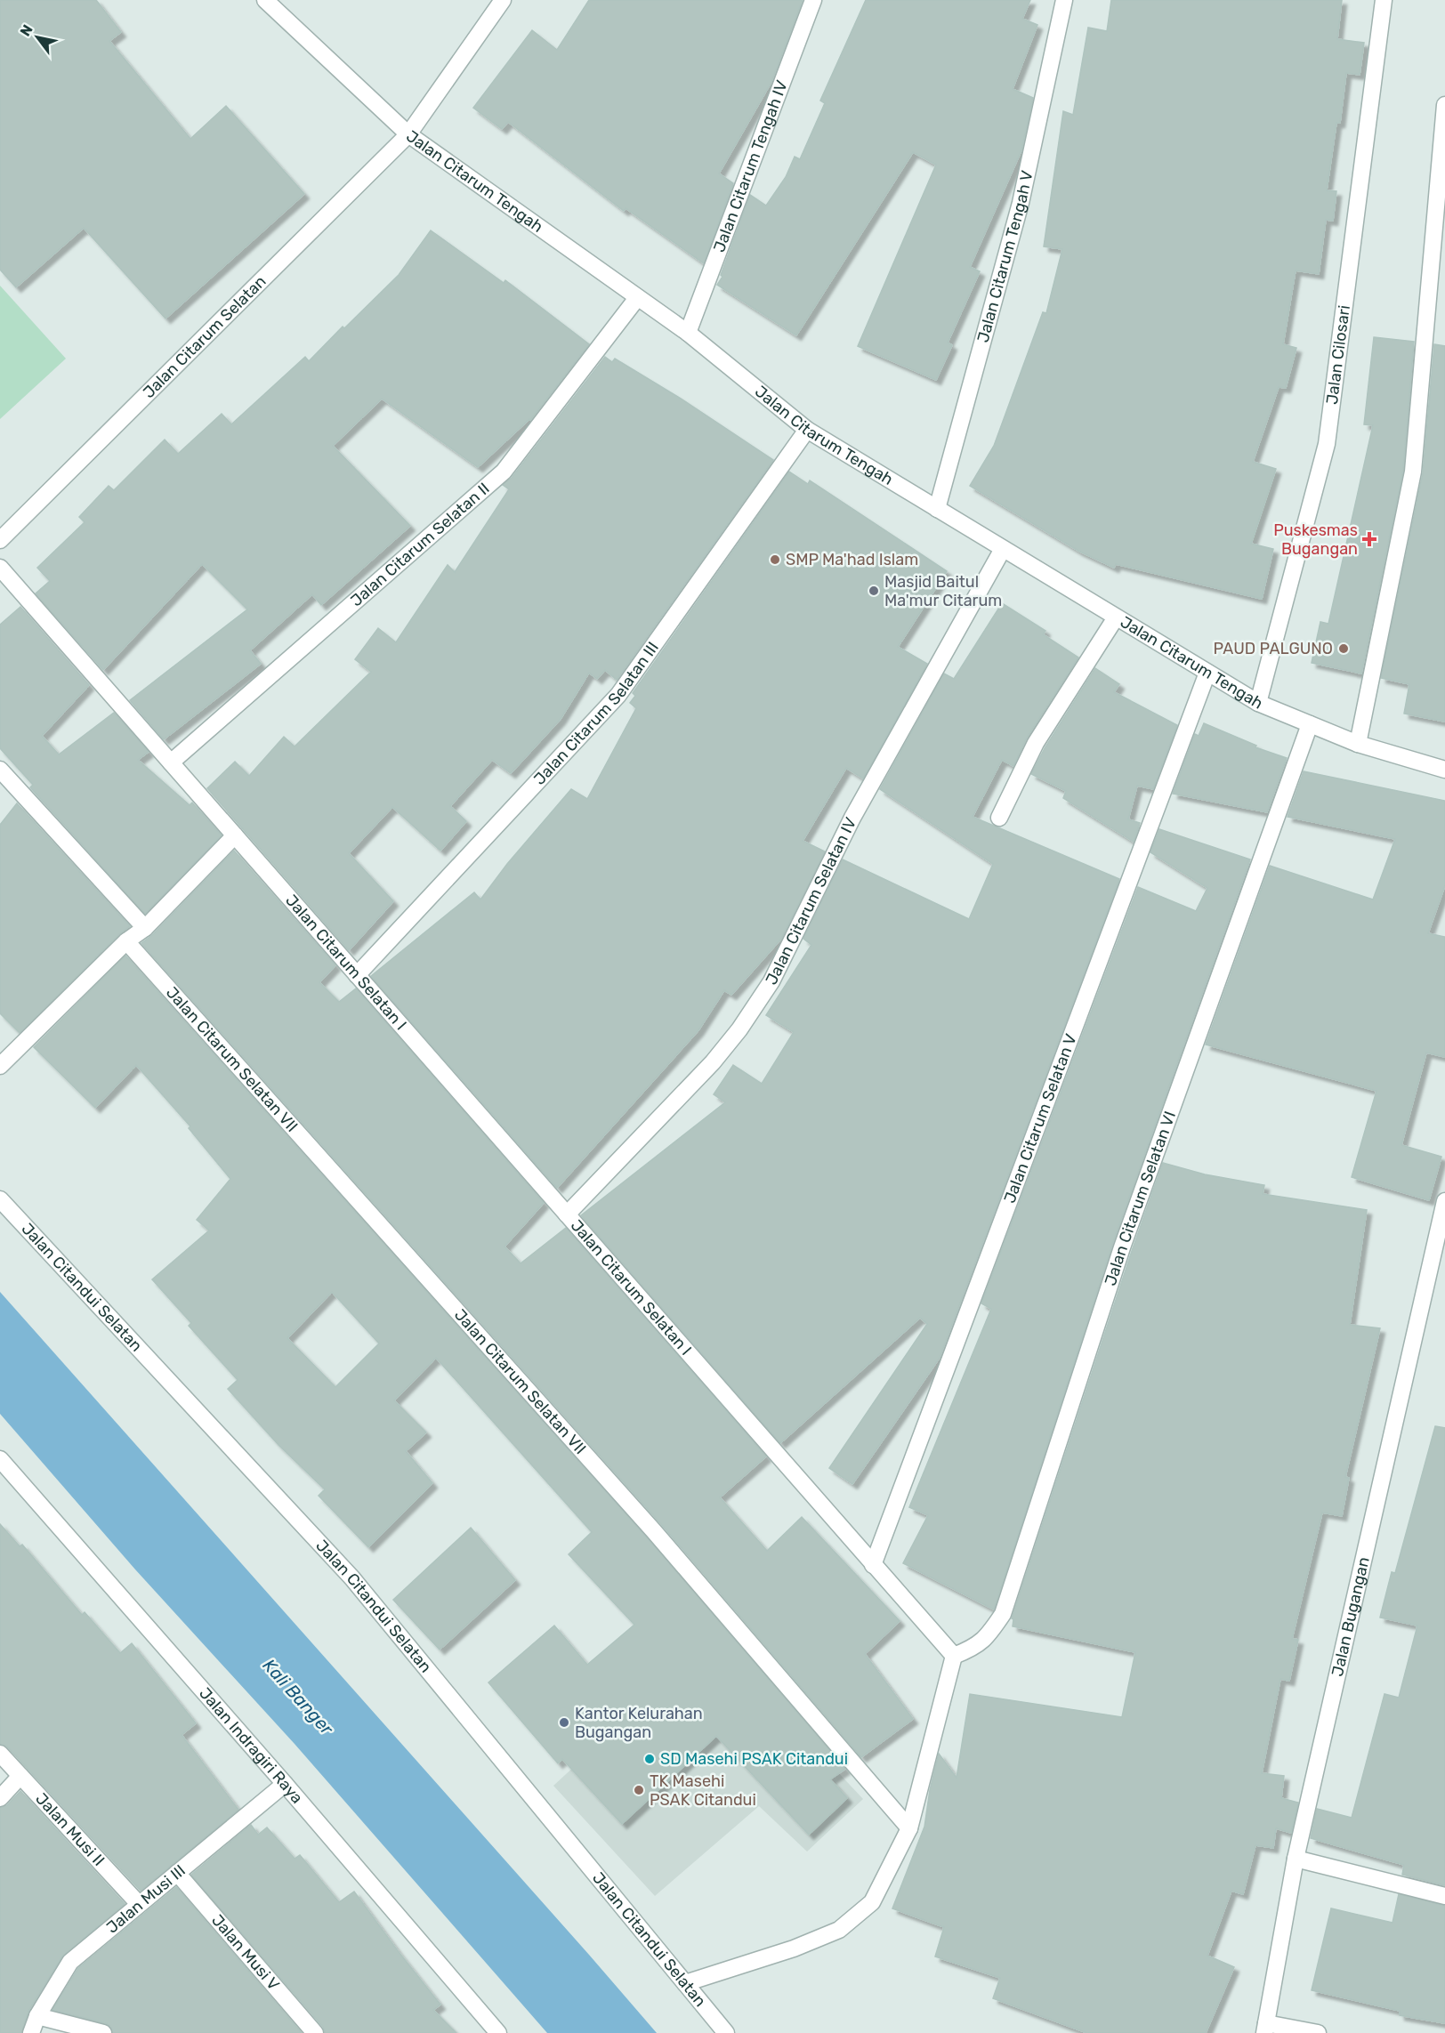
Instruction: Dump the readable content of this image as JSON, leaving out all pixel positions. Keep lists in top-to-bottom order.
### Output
{
  "streets": {
    "street": [
      "Jalan Citarum Tengah IV",
      "Jalan Citarum Tengah",
      "Jalan Citarum Tengah V",
      "Jalan Citarum Selatan",
      "Jalan Cilosari",
      "Jalan Citarum Selatan II",
      "Jalan Citarum Selatan III",
      "Jalan Citarum Selatan IV",
      "Jalan Citarum Selatan I",
      "Jalan Citarum Selatan VII",
      "Jalan Citarum Selatan V",
      "Jalan Citarum Selatan VI",
      "Jalan Citandui Selatan",
      "Jalan Bugangan",
      "Jalan Indragiri Raya",
      "Jalan Musi II",
      "Jalan Musi III",
      "Jalan Musi V"
    ]
  },
  "crossings": [
    ["Jalan Citarum Tengah IV", "Jalan Citarum Tengah"],
    ["Jalan Citarum Tengah", "Jalan Citarum Tengah V"],
    ["Jalan Citarum Tengah", "Jalan Citarum Selatan"],
    ["Jalan Citarum Tengah", "Jalan Cilosari"],
    ["Jalan Citarum Tengah", "Jalan Citarum Selatan II"],
    ["Jalan Citarum Tengah", "Jalan Citarum Selatan III"],
    ["Jalan Citarum Tengah", "Jalan Citarum Selatan IV"],
    ["Jalan Citarum Tengah", "Jalan Citarum Selatan V"],
    ["Jalan Citarum Tengah", "Jalan Citarum Selatan VI"],
    ["Jalan Citarum Selatan II", "Jalan Citarum Selatan I"],
    ["Jalan Citarum Selatan III", "Jalan Citarum Selatan I"],
    ["Jalan Citarum Selatan IV", "Jalan Citarum Selatan I"],
    ["Jalan Citarum Selatan I", "Jalan Citarum Selatan V"],
    ["Jalan Citarum Selatan I", "Jalan Citarum Selatan VI"],
    ["Jalan Indragiri Raya", "Jalan Musi III"],
    ["Jalan Musi II", "Jalan Musi III"],
    ["Jalan Musi III", "Jalan Musi V"]
  ],
  "water": ["Kali Banger"],
  "places": {
    "health": ["Puskesmas Bugangan"],
    "other": [
      "SMP Ma'had Islam",
      "Masjid Baitul Ma'mur Citarum",
      "PAUD PALGUNO",
      "Kantor Kelurahan Bugangan",
      "SD Masehi PSAK Citandui",
      "TK Masehi PSAK Citandui"
    ]
  },
  "north": "top left"
}
